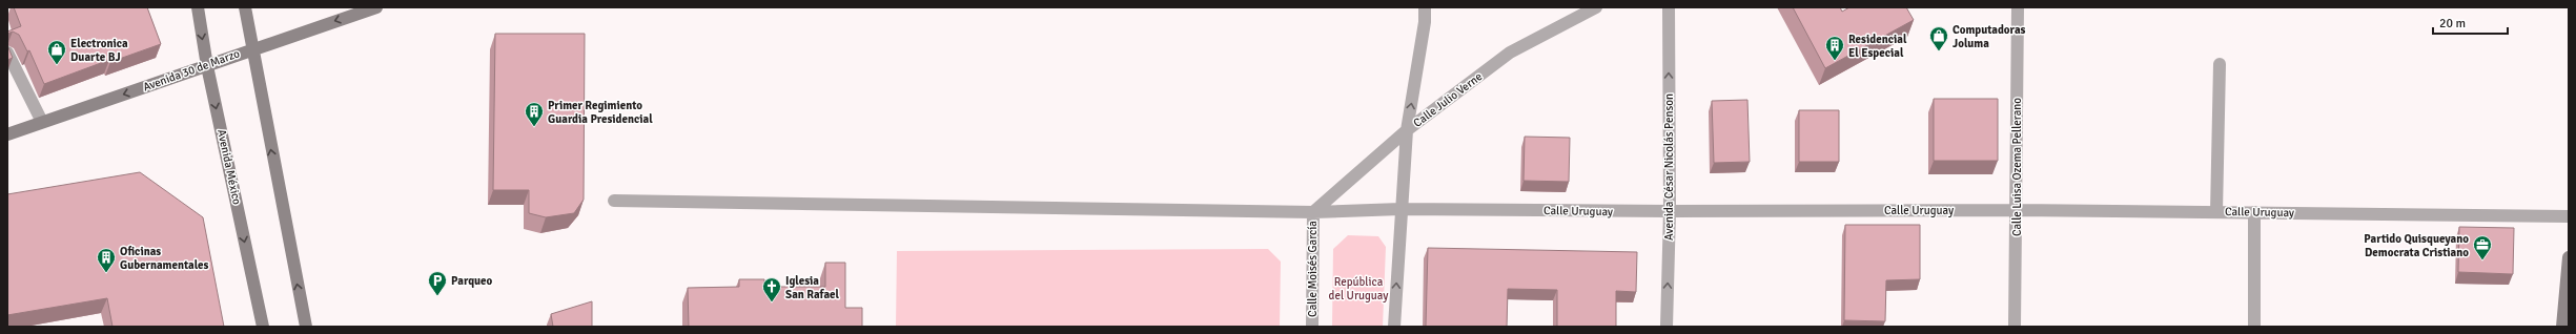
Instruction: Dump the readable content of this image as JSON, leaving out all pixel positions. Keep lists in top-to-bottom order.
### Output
{
  "streets": {
    "main road": ["Avenida 30 de Marzo", "Avenida México"],
    "street": [
      "Calle Julio Verne",
      "Avenida César Nicolás Penson",
      "Calle Luisa Ozema Pellerano",
      "Calle Uruguay",
      "Calle Moisés García"
    ]
  },
  "crossings": [
    ["Avenida 30 de Marzo", "Avenida México"],
    ["Calle Julio Verne", "Calle Uruguay"],
    ["Calle Julio Verne", "Calle Moisés García"],
    ["Avenida César Nicolás Penson", "Calle Uruguay"],
    ["Calle Luisa Ozema Pellerano", "Calle Uruguay"],
    ["Calle Uruguay", "Calle Moisés García"]
  ],
  "one_way": ["Avenida 30 de Marzo", "Avenida César Nicolás Penson"],
  "parks": ["República del Uruguay"],
  "places": {
    "shop": ["Computadoras Joluma", "Electronica Duarte BJ"],
    "building": ["Residencial El Especial", "Primer Regimiento Guardia Presidencial", "Oficinas Gubernamentales"],
    "office": ["Partido Quisqueyano Democrata Cristiano"],
    "parking": ["Parqueo"],
    "church": ["Iglesia San Rafael"]
  },
  "scale_bar": "20 m"
}
